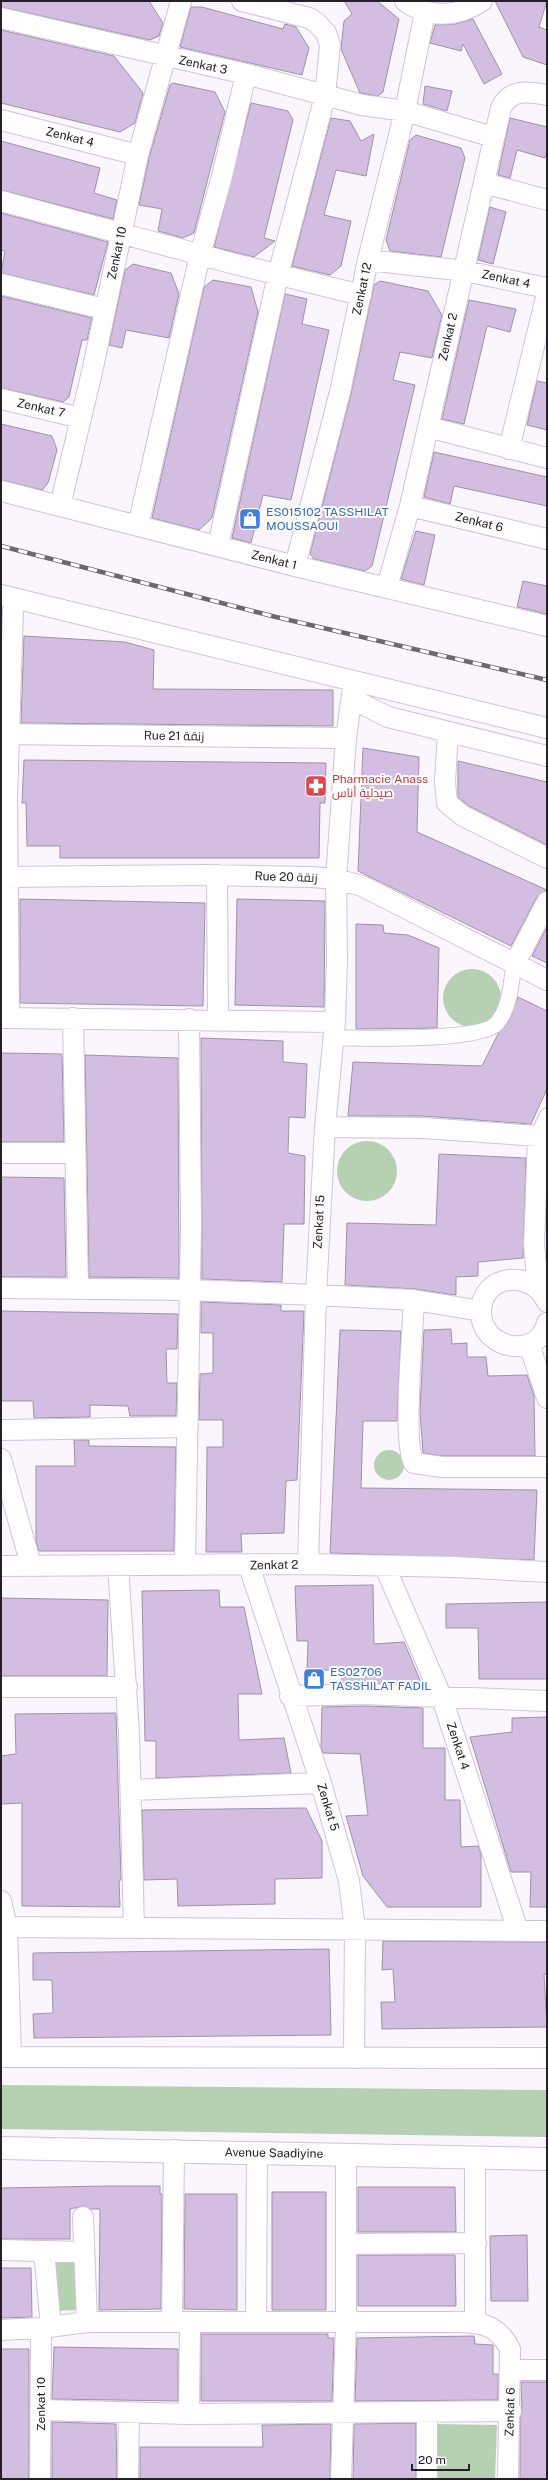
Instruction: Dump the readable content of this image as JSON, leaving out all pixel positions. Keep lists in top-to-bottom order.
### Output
{
  "streets": {
    "main road": ["Avenue Saadiyine"],
    "street": [
      "Zenkat 3",
      "Zenkat 4",
      "Zenkat 10",
      "Zenkat 12",
      "Zenkat 2",
      "Zenkat 7",
      "Zenkat 6",
      "Zenkat 1",
      "Rue 21 زنقة",
      "Rue 20 زنقة",
      "Zenkat 15",
      "Zenkat 5"
    ]
  },
  "crossings": [
    ["Zenkat 3", "Zenkat 10"],
    ["Zenkat 3", "Zenkat 12"],
    ["Zenkat 3", "Zenkat 2"],
    ["Zenkat 4", "Zenkat 10"],
    ["Zenkat 4", "Zenkat 12"],
    ["Zenkat 4", "Zenkat 2"],
    ["Zenkat 10", "Zenkat 7"],
    ["Zenkat 10", "Zenkat 1"],
    ["Zenkat 12", "Zenkat 1"],
    ["Zenkat 2", "Zenkat 6"],
    ["Zenkat 2", "Zenkat 1"],
    ["Zenkat 2", "Zenkat 15"],
    ["Zenkat 2", "Zenkat 5"],
    ["Rue 21 زنقة", "Zenkat 15"],
    ["Rue 20 زنقة", "Zenkat 15"]
  ],
  "places": {
    "shop": ["ES015102 TASSHILAT MOUSSAOUI", "ES02706 TASSHILAT FADIL"],
    "pharmacy": ["Pharmacie Anass صيدلية أناس"]
  },
  "scale_bar": "20 m"
}
